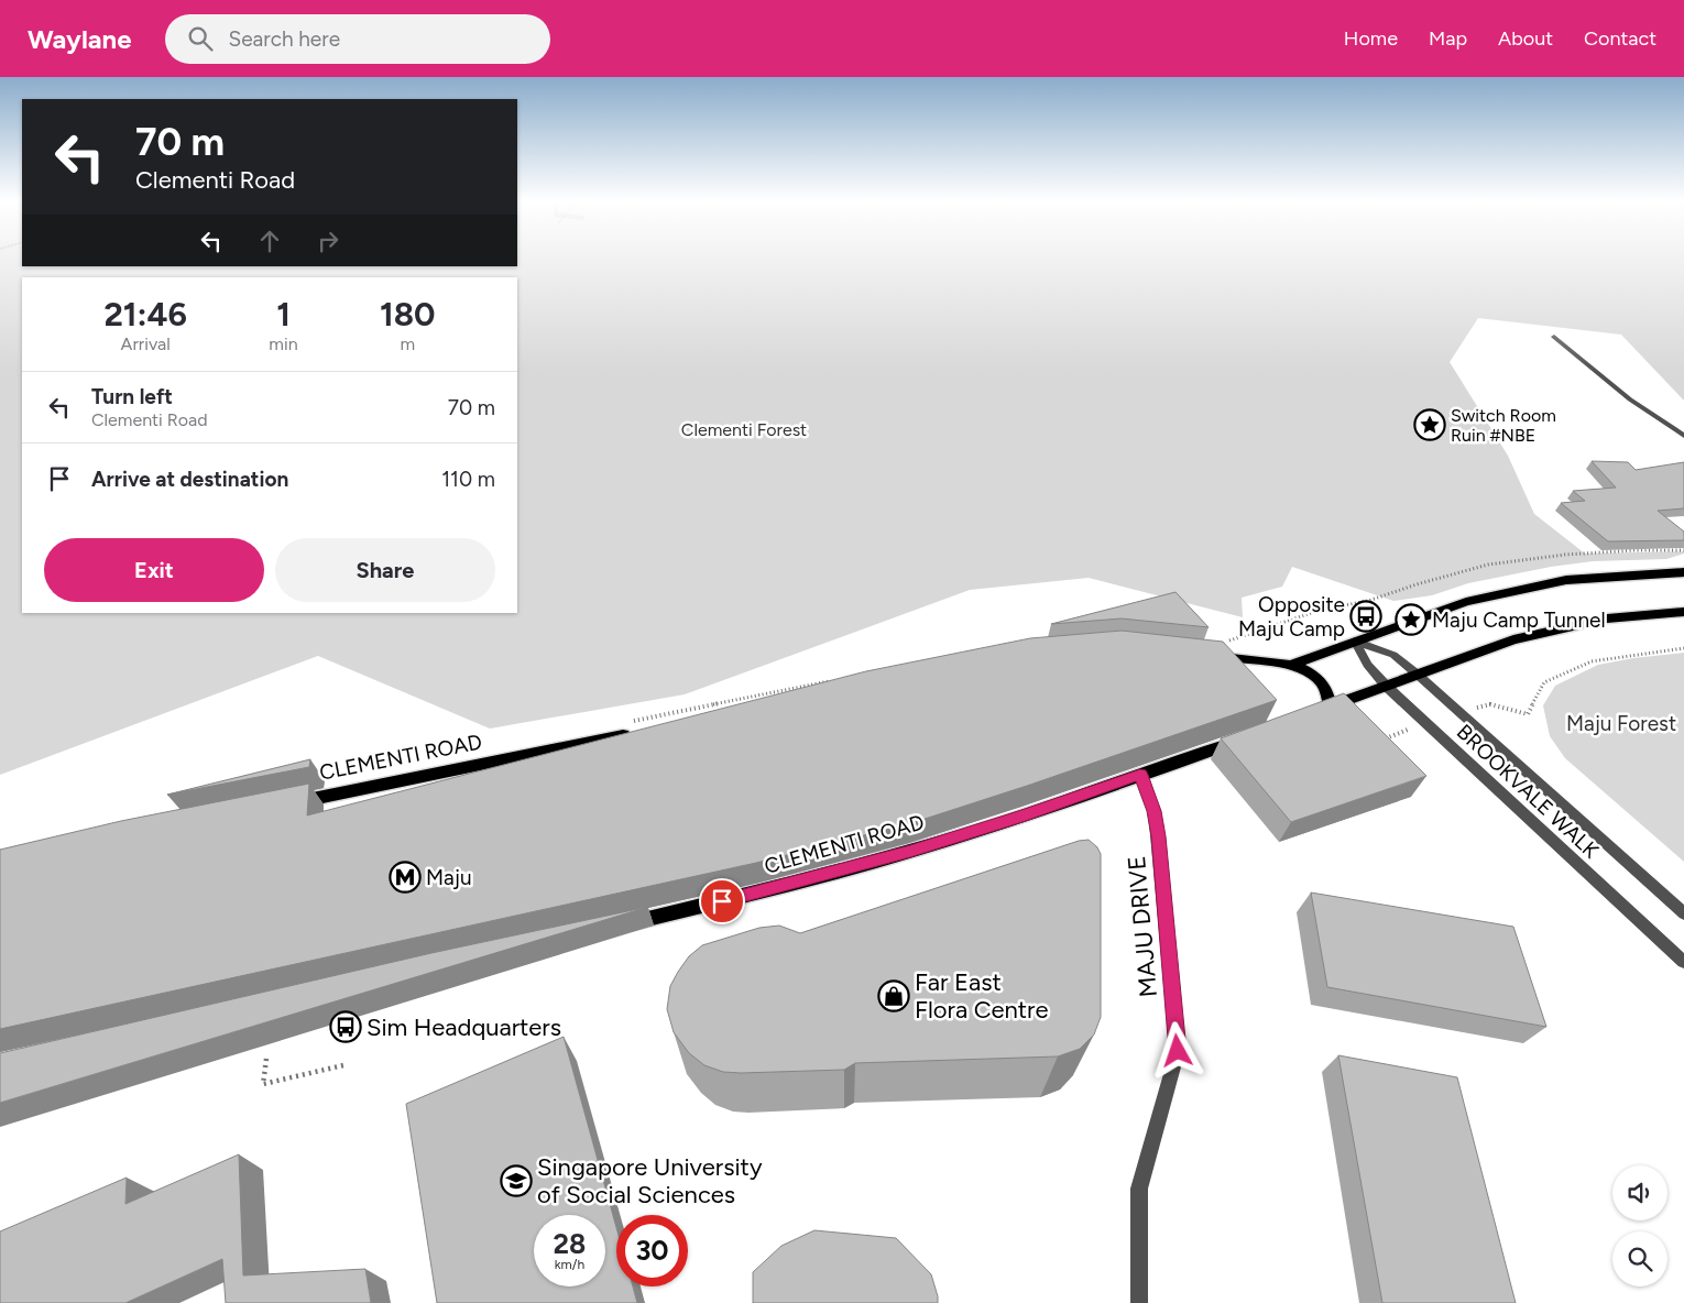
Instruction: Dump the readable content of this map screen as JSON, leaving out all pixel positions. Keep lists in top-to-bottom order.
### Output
{
  "streets": {
    "main road": ["CLEMENTI ROAD"],
    "street": ["BROOKVALE WALK", "MAJU DRIVE"]
  },
  "crossings": [
    ["CLEMENTI ROAD", "MAJU DRIVE"]
  ],
  "parks": ["Clementi Forest", "Maju Forest"],
  "places": {
    "place": ["Switch Room Ruin #NBE", "Maju Camp Tunnel"],
    "bus stop": ["Opposite Maju Camp", "Sim Headquarters"],
    "metro station": ["Maju"],
    "shop": ["Far East Flora Centre"],
    "school or university": ["Singapore University of Social Sciences"]
  },
  "page": {
    "header": "Waylane",
    "search": "Search here",
    "nav": [
      "Home",
      "Map",
      "About",
      "Contact"
    ],
    "turn": ["70 m", "Clementi Road"],
    "eta": [
      "21:46",
      "Arrival",
      "1",
      "min",
      "180",
      "m"
    ],
    "list": [
      {
        "name": "Turn left",
        "note": "Clementi Road",
        "value": "70 m"
      },
      {
        "name": "Arrive at destination",
        "value": "110 m"
      }
    ],
    "buttons": ["Exit", "Share"],
    "speed": "28 km/h",
    "limit": "30"
  }
}
